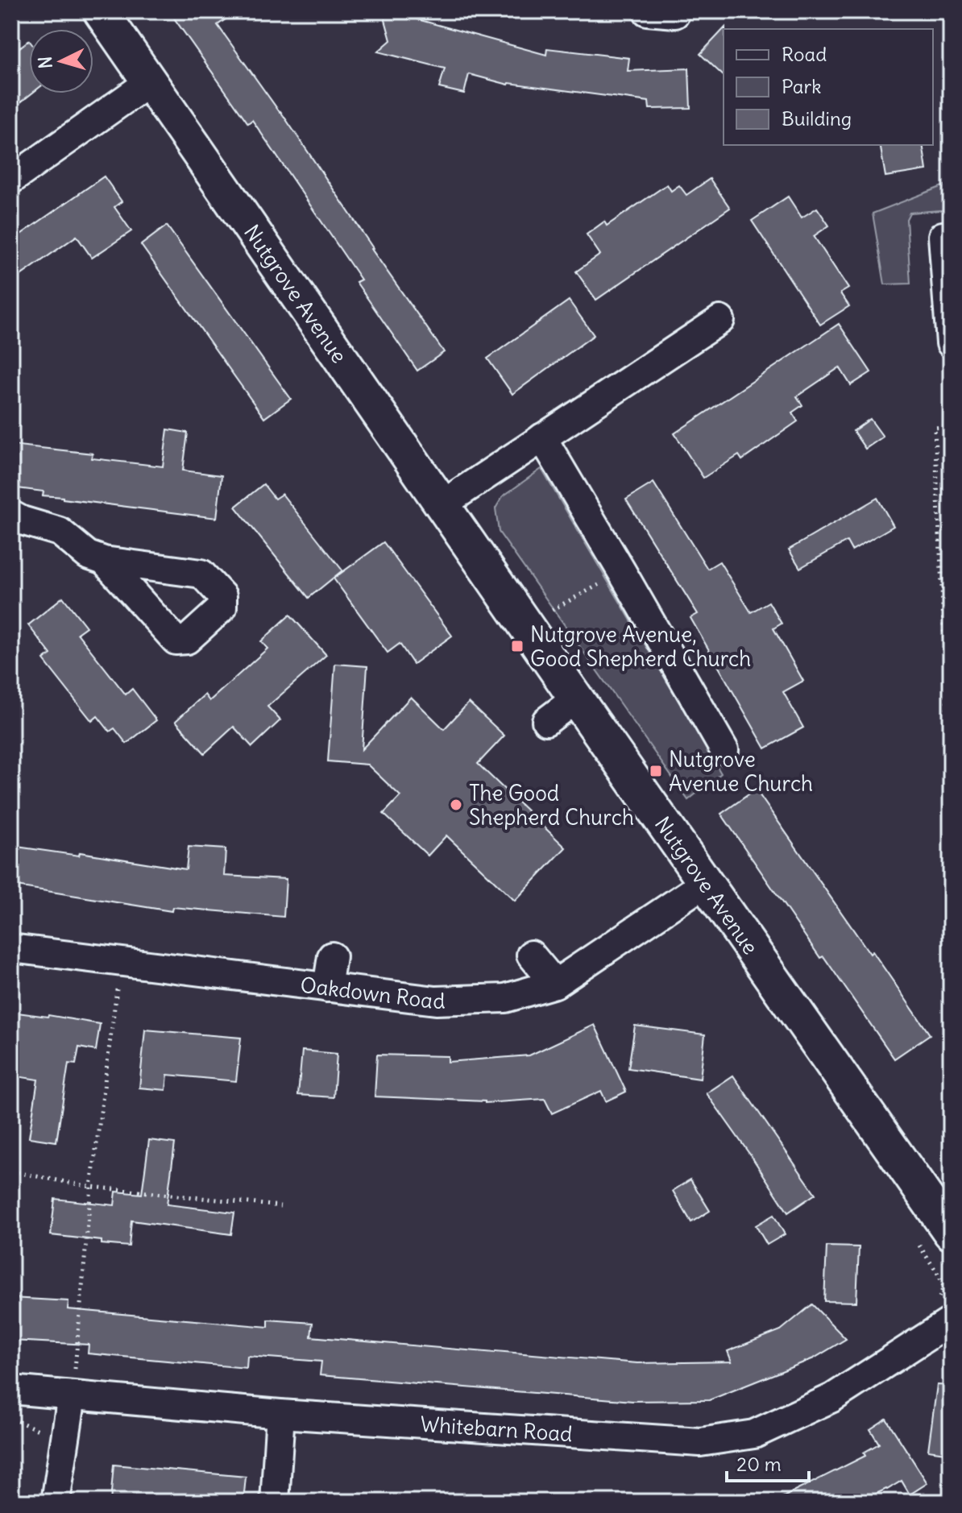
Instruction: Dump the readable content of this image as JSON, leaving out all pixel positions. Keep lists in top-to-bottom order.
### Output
{
  "streets": {
    "main road": ["Nutgrove Avenue"],
    "street": ["Oakdown Road", "Whitebarn Road"]
  },
  "crossings": [
    ["Nutgrove Avenue", "Oakdown Road"]
  ],
  "places": {
    "transit": ["Nutgrove Avenue, Good Shepherd Church", "Nutgrove Avenue Church"],
    "other": ["The Good Shepherd Church"]
  },
  "legend": ["Road", "Park", "Building"],
  "scale_bar": "20 m",
  "north": "left"
}
